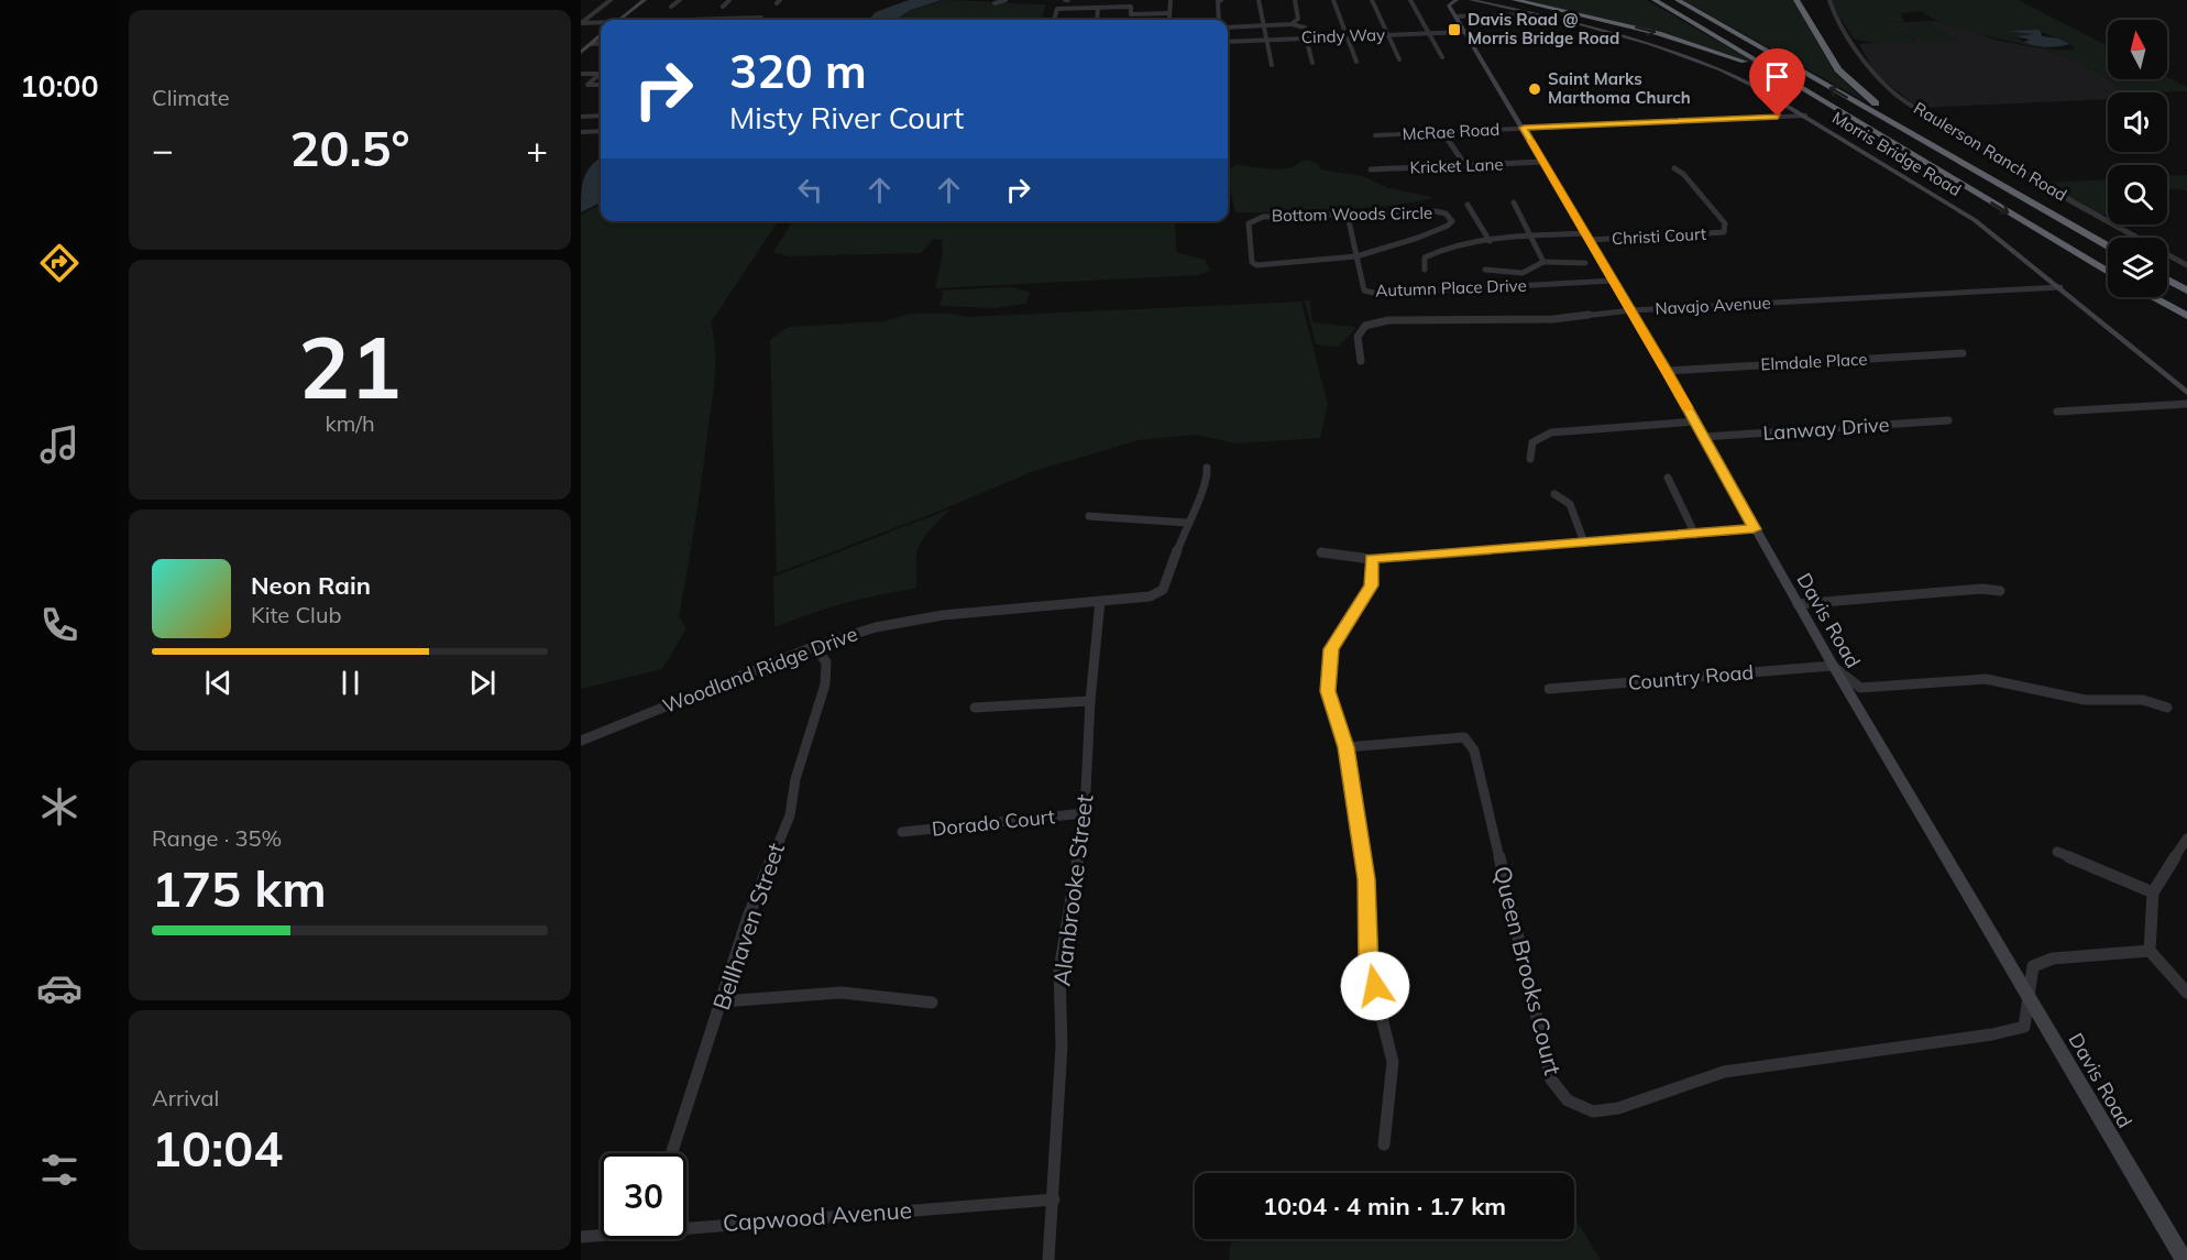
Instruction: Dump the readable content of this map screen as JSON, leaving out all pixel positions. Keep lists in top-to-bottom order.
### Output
{
  "streets": {
    "street": [
      "Cindy Way",
      "McRae Road",
      "Raulerson Ranch Road",
      "Morris Bridge Road",
      "Kricket Lane",
      "Bottom Woods Circle",
      "Christi Court",
      "Autumn Place Drive",
      "Navajo Avenue",
      "Elmdale Place",
      "Lanway Drive",
      "Davis Road",
      "Woodland Ridge Drive",
      "Country Road",
      "Dorado Court",
      "Alanbrooke Street",
      "Bellhaven Street",
      "Queen Brooks Court",
      "Capwood Avenue"
    ]
  },
  "crossings": [
    ["Cindy Way", "Davis Road"],
    ["McRae Road", "Morris Bridge Road"],
    ["McRae Road", "Davis Road"],
    ["Morris Bridge Road", "Navajo Avenue"],
    ["Kricket Lane", "Davis Road"],
    ["Bottom Woods Circle", "Autumn Place Drive"],
    ["Christi Court", "Davis Road"],
    ["Autumn Place Drive", "Davis Road"],
    ["Navajo Avenue", "Davis Road"],
    ["Elmdale Place", "Davis Road"],
    ["Lanway Drive", "Davis Road"],
    ["Davis Road", "Country Road"],
    ["Davis Road", "Queen Brooks Court"],
    ["Woodland Ridge Drive", "Alanbrooke Street"],
    ["Woodland Ridge Drive", "Bellhaven Street"],
    ["Dorado Court", "Alanbrooke Street"],
    ["Alanbrooke Street", "Capwood Avenue"]
  ],
  "places": {
    "transit": ["Davis Road @ Morris Bridge Road"],
    "other": ["Saint Marks Marthoma Church"]
  },
  "north": "top",
  "page": {
    "tabs": "10:00",
    "tile": [
      "Climate",
      ["21", "km/h"],
      ["Range · 35%", "175 km"],
      ["Arrival", "10:04"]
    ],
    "turn": ["320 m", "Misty River Court"],
    "heat": ["−", "20.5°", "+"],
    "song": ["Neon Rain", "Kite Club"],
    "limit": "30",
    "trip": "10:04 · 4 min · 1.7 km"
  }
}
